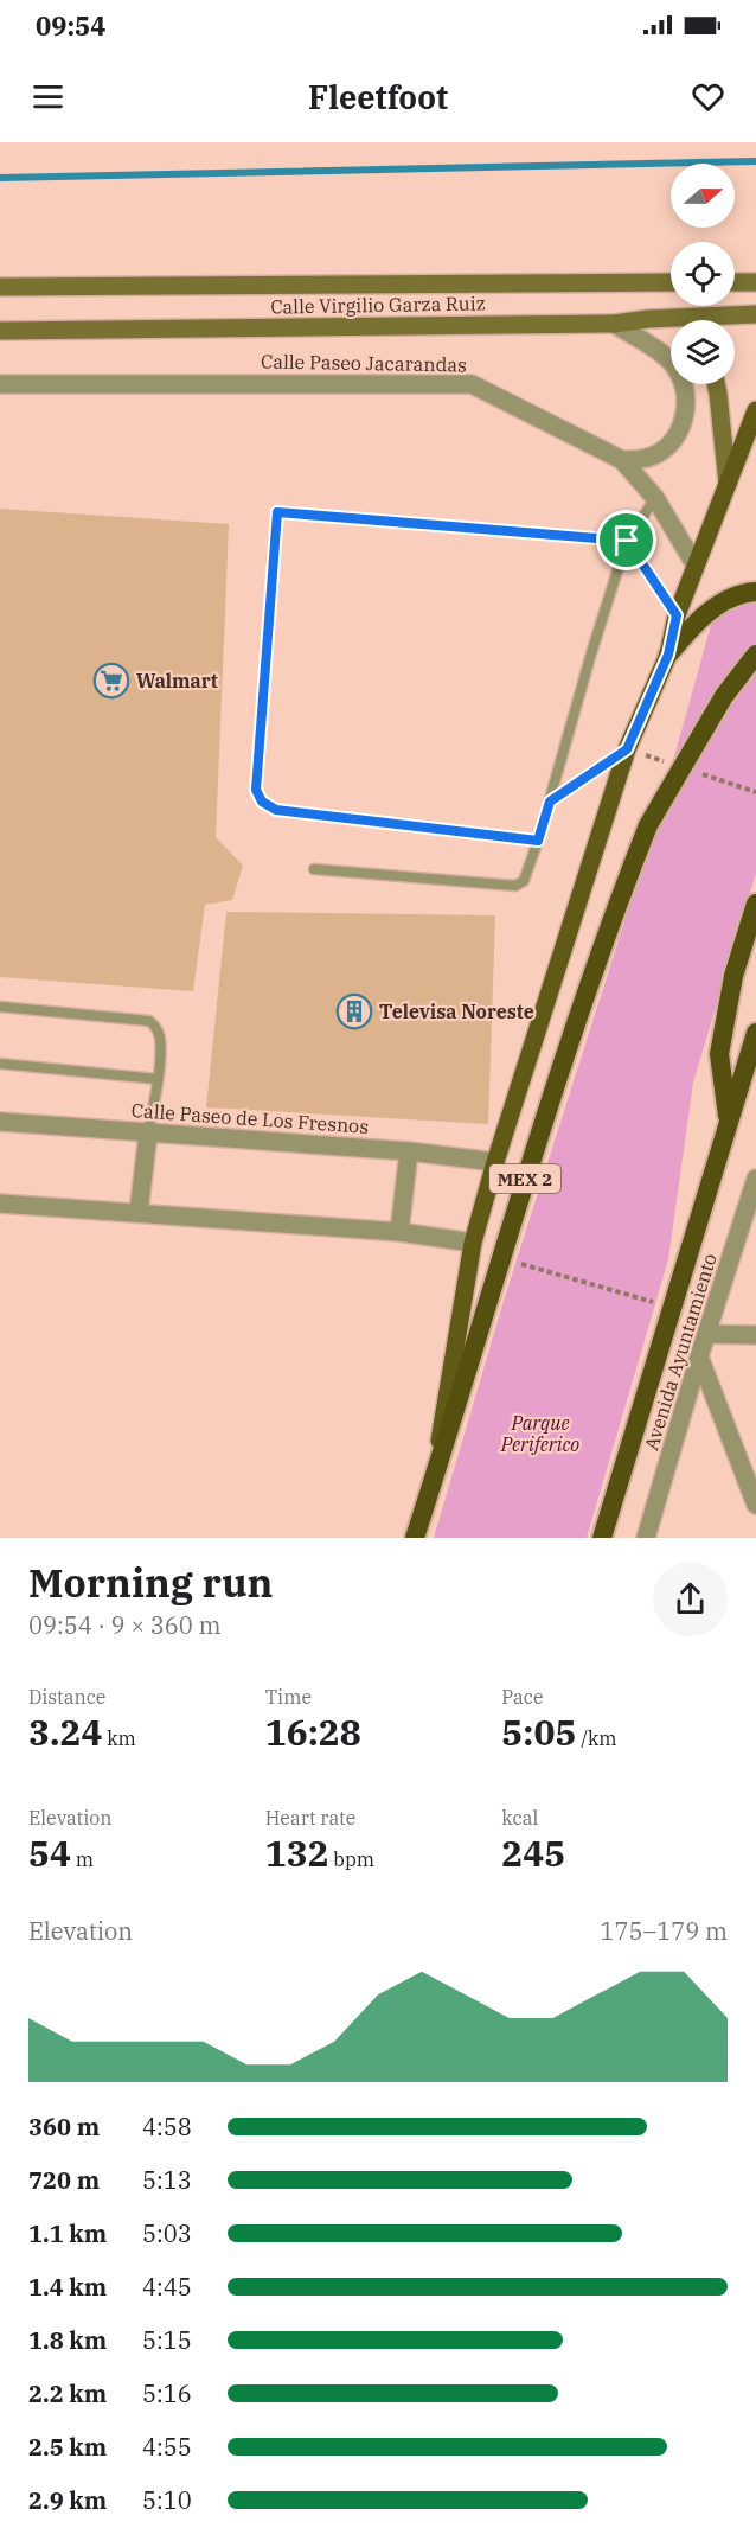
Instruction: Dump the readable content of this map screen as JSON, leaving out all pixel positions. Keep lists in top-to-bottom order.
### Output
{
  "streets": {
    "highway": ["MEX 2"],
    "main road": ["Calle Virgilio Garza Ruiz"],
    "street": ["Calle Paseo Jacarandas", "Calle Paseo de Los Fresnos", "Avenida Ayuntamiento"]
  },
  "parks": ["Parque Periferico"],
  "places": {
    "supermarket": ["Walmart"],
    "building": ["Televisa Noreste"]
  },
  "north": "right",
  "page": {
    "status": "09:54",
    "header": "Fleetfoot",
    "heading": ["Morning run", "09:54 · 9 × 360 m"],
    "stats": [
      ["Distance", "3.24 km"],
      ["Time", "16:28"],
      ["Pace", "5:05 /km"],
      ["Elevation", "54 m"],
      ["Heart rate", "132 bpm"],
      ["kcal", "245"]
    ],
    "chart": ["Elevation", "175–179 m"],
    "list": [
      {
        "name": "360 m",
        "note": "4:58"
      },
      {
        "name": "720 m",
        "note": "5:13"
      },
      {
        "name": "1.1 km",
        "note": "5:03"
      },
      {
        "name": "1.4 km",
        "note": "4:45"
      },
      {
        "name": "1.8 km",
        "note": "5:15"
      },
      {
        "name": "2.2 km",
        "note": "5:16"
      },
      {
        "name": "2.5 km",
        "note": "4:55"
      },
      {
        "name": "2.9 km",
        "note": "5:10"
      }
    ]
  }
}
